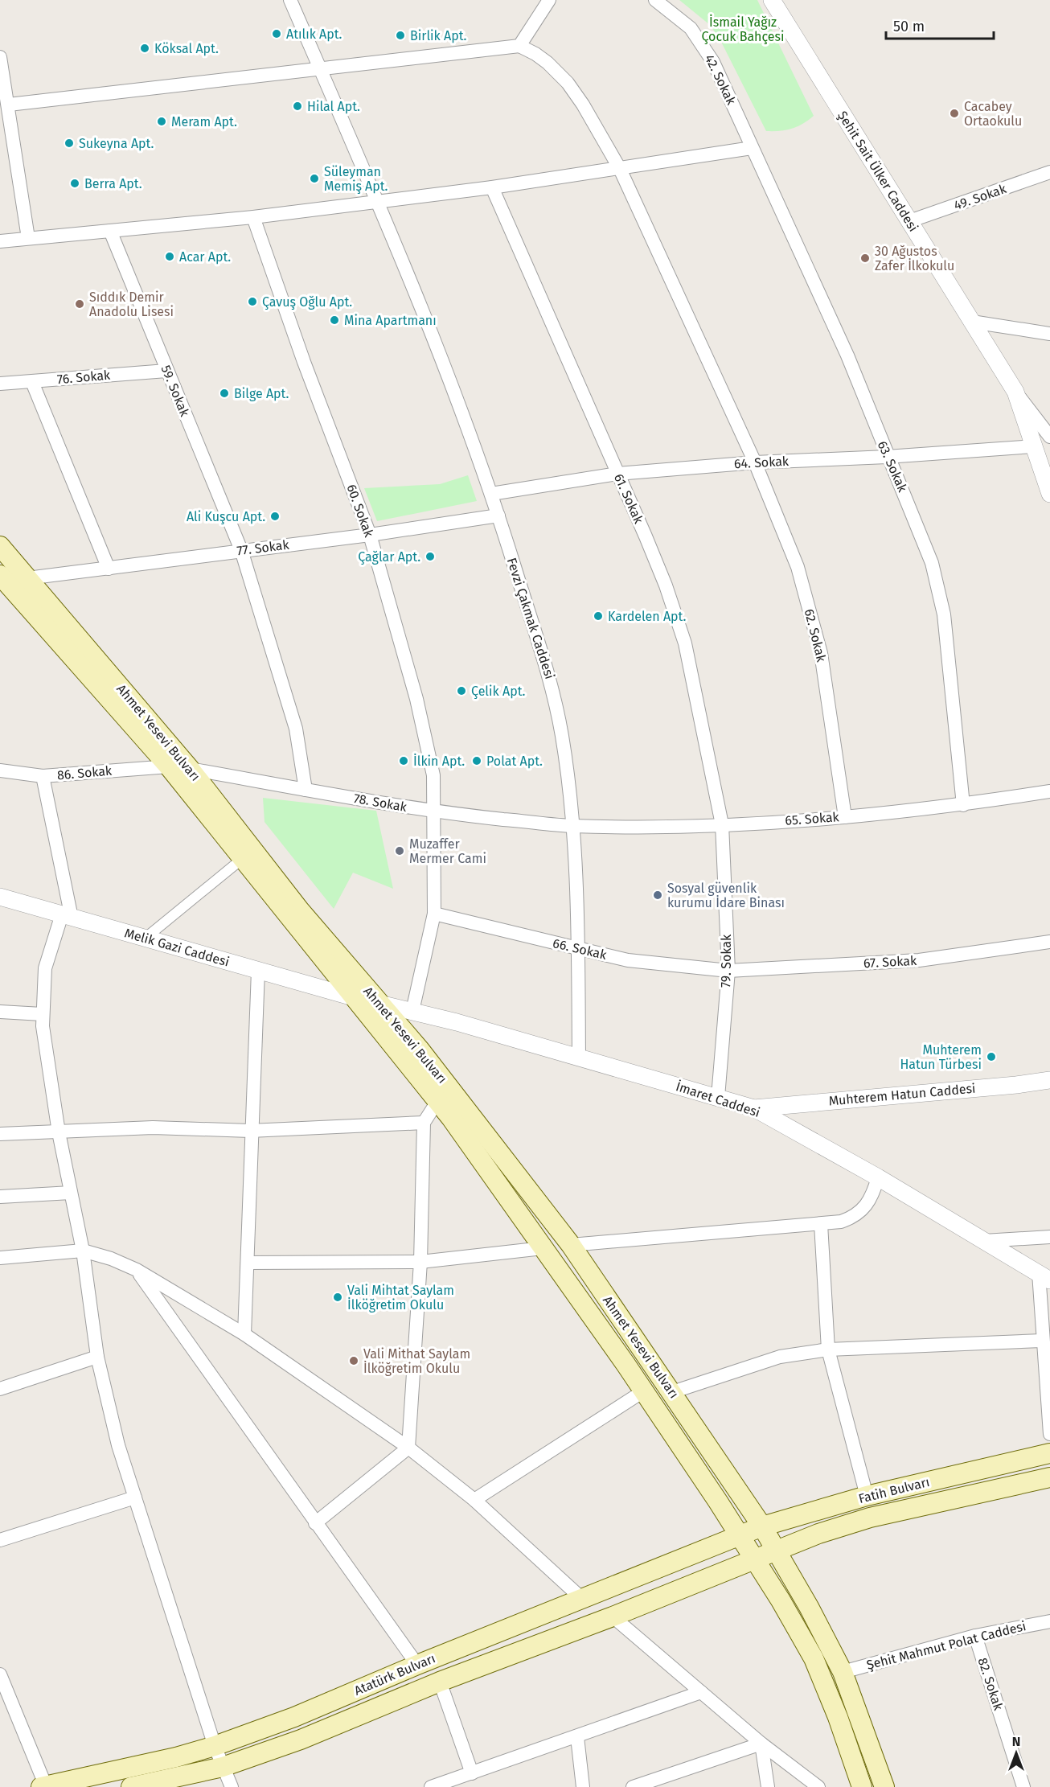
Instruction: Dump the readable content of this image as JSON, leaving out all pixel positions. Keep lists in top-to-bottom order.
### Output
{
  "streets": {
    "main road": ["Ahmet Yesevi Bulvarı", "Fatih Bulvarı", "Atatürk Bulvarı"],
    "street": [
      "42. Sokak",
      "Şehit Sait Ülker Caddesi",
      "49. Sokak",
      "76. Sokak",
      "59. Sokak",
      "64. Sokak",
      "63. Sokak",
      "61. Sokak",
      "60. Sokak",
      "77. Sokak",
      "Fevzi Çakmak Caddesi",
      "62. Sokak",
      "86. Sokak",
      "78. Sokak",
      "65. Sokak",
      "Melik Gazi Caddesi",
      "66. Sokak",
      "79. Sokak",
      "67. Sokak",
      "Muhterem Hatun Caddesi",
      "İmaret Caddesi",
      "Şehit Mahmut Polat Caddesi",
      "82. Sokak"
    ]
  },
  "crossings": [
    ["42. Sokak", "63. Sokak"],
    ["Şehit Sait Ülker Caddesi", "49. Sokak"],
    ["Şehit Sait Ülker Caddesi", "64. Sokak"],
    ["76. Sokak", "59. Sokak"],
    ["59. Sokak", "77. Sokak"],
    ["59. Sokak", "78. Sokak"],
    ["64. Sokak", "63. Sokak"],
    ["64. Sokak", "61. Sokak"],
    ["64. Sokak", "Fevzi Çakmak Caddesi"],
    ["64. Sokak", "62. Sokak"],
    ["63. Sokak", "65. Sokak"],
    ["61. Sokak", "65. Sokak"],
    ["61. Sokak", "79. Sokak"],
    ["60. Sokak", "77. Sokak"],
    ["60. Sokak", "78. Sokak"],
    ["60. Sokak", "66. Sokak"],
    ["60. Sokak", "İmaret Caddesi"],
    ["77. Sokak", "Fevzi Çakmak Caddesi"],
    ["77. Sokak", "Ahmet Yesevi Bulvarı"],
    ["Fevzi Çakmak Caddesi", "78. Sokak"],
    ["Fevzi Çakmak Caddesi", "65. Sokak"],
    ["Fevzi Çakmak Caddesi", "66. Sokak"],
    ["Fevzi Çakmak Caddesi", "İmaret Caddesi"],
    ["62. Sokak", "65. Sokak"],
    ["Ahmet Yesevi Bulvarı", "86. Sokak"],
    ["Ahmet Yesevi Bulvarı", "78. Sokak"],
    ["Ahmet Yesevi Bulvarı", "Melik Gazi Caddesi"],
    ["Ahmet Yesevi Bulvarı", "İmaret Caddesi"],
    ["Ahmet Yesevi Bulvarı", "Fatih Bulvarı"],
    ["Ahmet Yesevi Bulvarı", "Şehit Mahmut Polat Caddesi"],
    ["Ahmet Yesevi Bulvarı", "Atatürk Bulvarı"],
    ["78. Sokak", "65. Sokak"],
    ["65. Sokak", "79. Sokak"],
    ["Melik Gazi Caddesi", "İmaret Caddesi"],
    ["66. Sokak", "79. Sokak"],
    ["66. Sokak", "67. Sokak"],
    ["79. Sokak", "67. Sokak"],
    ["79. Sokak", "İmaret Caddesi"],
    ["Muhterem Hatun Caddesi", "İmaret Caddesi"],
    ["Fatih Bulvarı", "Atatürk Bulvarı"],
    ["Şehit Mahmut Polat Caddesi", "82. Sokak"]
  ],
  "parks": ["İsmail Yağız Çocuk Bahçesi"],
  "places": [
    "Atılık Apt.",
    "Birlik Apt.",
    "Köksal Apt.",
    "Hilal Apt.",
    "Cacabey Ortaokulu",
    "Meram Apt.",
    "Sukeyna Apt.",
    "Süleyman Memiş Apt.",
    "Berra Apt.",
    "Acar Apt.",
    "30 Ağustos Zafer İlkokulu",
    "Çavuş Oğlu Apt.",
    "Sıddık Demir Anadolu Lisesi",
    "Mina Apartmanı",
    "Bilge Apt.",
    "Ali Kuşcu Apt.",
    "Çağlar Apt.",
    "Kardelen Apt.",
    "Çelik Apt.",
    "İlkin Apt.",
    "Polat Apt.",
    "Muzaffer Mermer Cami",
    "Sosyal güvenlik kurumu İdare Binası",
    "Muhterem Hatun Türbesi",
    "Vali Mihtat Saylam İlköğretim Okulu",
    "Vali Mithat Saylam İlköğretim Okulu"
  ],
  "scale_bar": "50 m",
  "north": "top"
}
